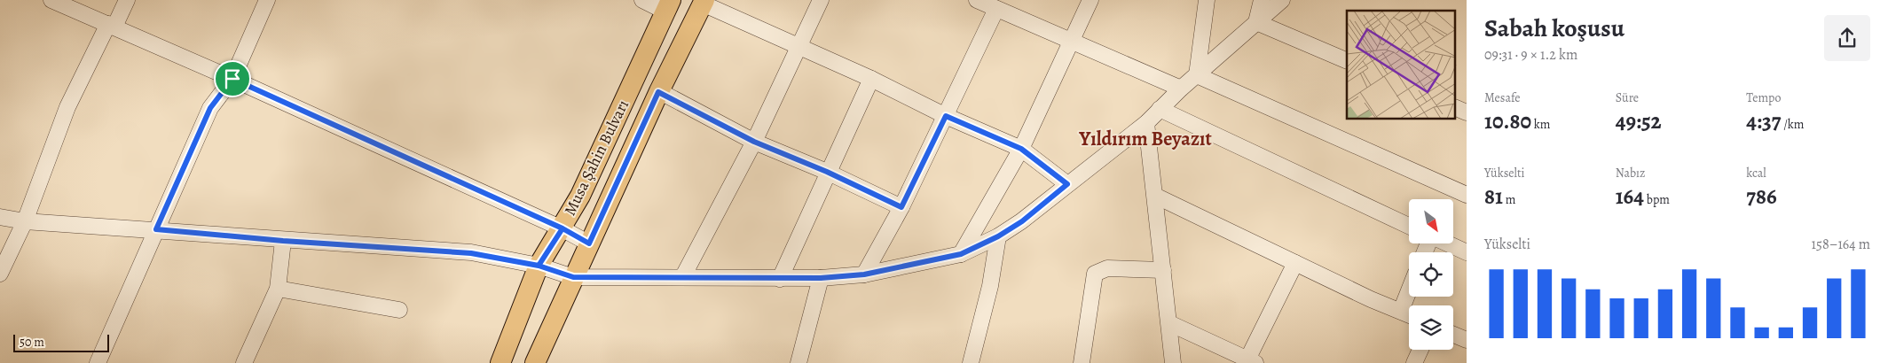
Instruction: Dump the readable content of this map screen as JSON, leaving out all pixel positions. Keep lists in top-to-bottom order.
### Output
{
  "streets": {
    "main road": ["Musa Şahin Bulvarı"]
  },
  "districts": ["Yıldırım Beyazıt"],
  "scale_bar": "50 m",
  "north": "bottom right",
  "page": {
    "heading": ["Sabah koşusu", "09:31 · 9 × 1.2 km"],
    "stats": [
      ["Mesafe", "10.80 km"],
      ["Süre", "49:52"],
      ["Tempo", "4:37 /km"],
      ["Yükselti", "81 m"],
      ["Nabız", "164 bpm"],
      ["kcal", "786"]
    ],
    "chart": ["Yükselti", "158–164 m"],
    "scale": "50 m"
  }
}
